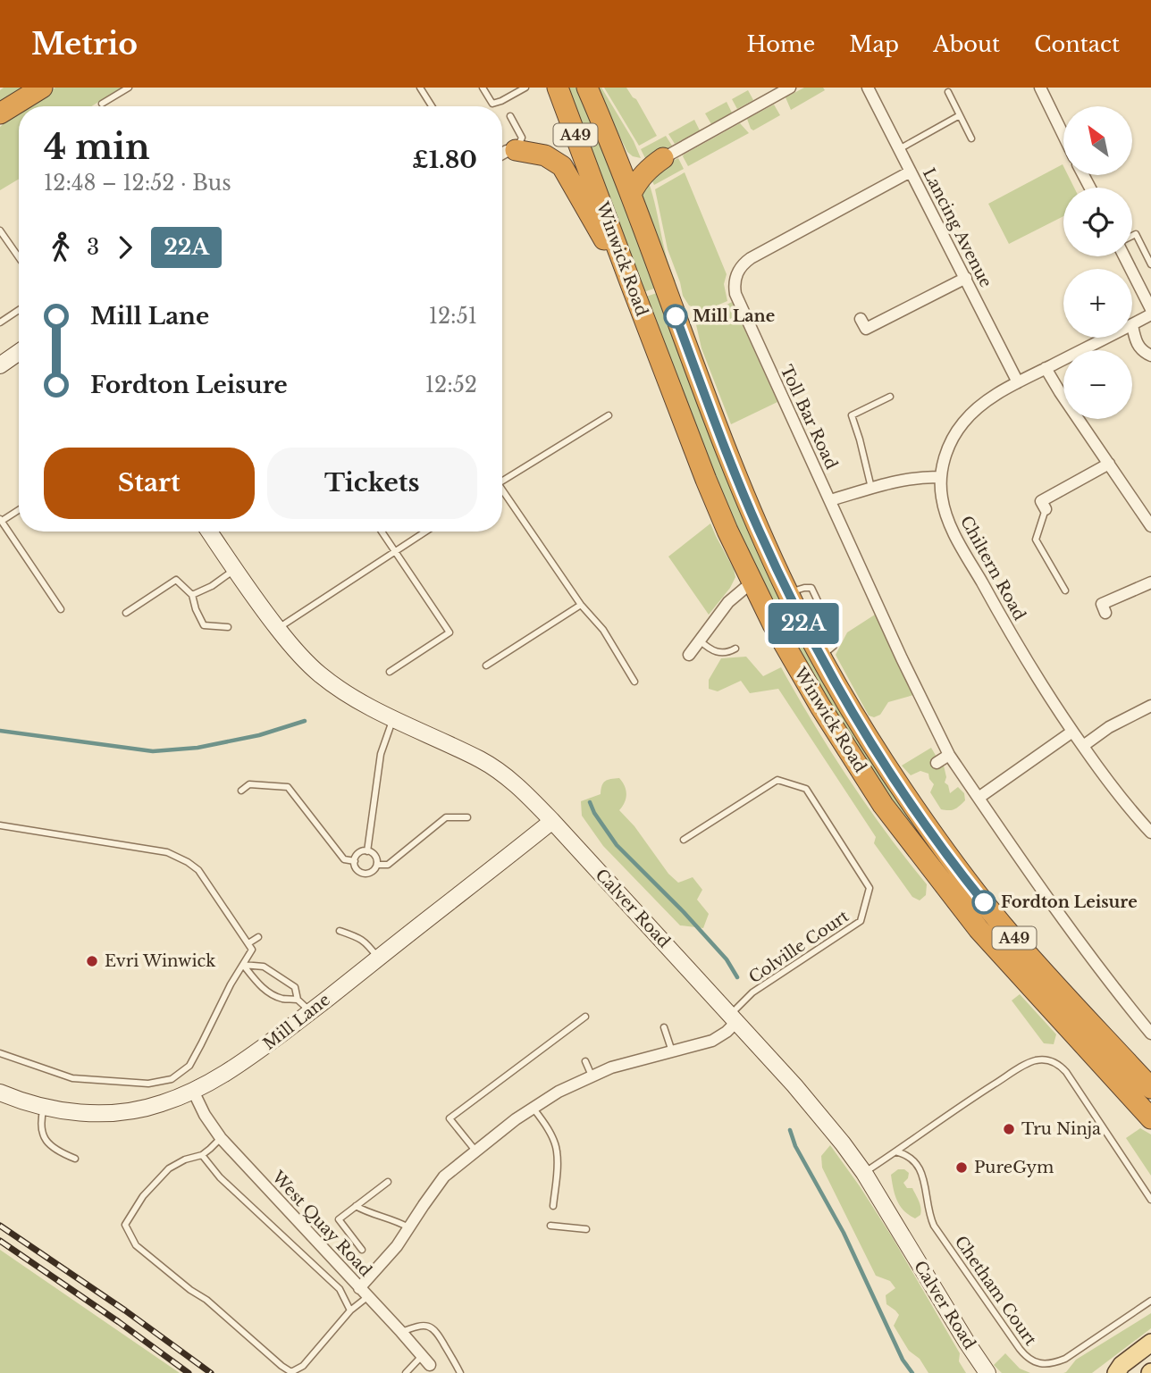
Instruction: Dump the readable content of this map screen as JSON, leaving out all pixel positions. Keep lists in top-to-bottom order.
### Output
{
  "streets": {
    "highway": ["A49", "Winwick Road"],
    "street": [
      "Lancing Avenue",
      "Toll Bar Road",
      "Chiltern Road",
      "Calver Road",
      "Mill Lane",
      "West Quay Road"
    ],
    "lane": ["Colville Court", "Chetham Court"]
  },
  "crossings": [
    ["Lancing Avenue", "Toll Bar Road"],
    ["Lancing Avenue", "Chiltern Road"],
    ["Calver Road", "Colville Court"],
    ["Calver Road", "Mill Lane"],
    ["Mill Lane", "West Quay Road"]
  ],
  "places": [
    "Mill Lane",
    "Fordton Leisure",
    "Evri Winwick",
    "Tru Ninja",
    "PureGym"
  ],
  "lines": ["bus line 22A"],
  "north": "top left",
  "page": {
    "header": "Metrio",
    "nav": [
      "Home",
      "Map",
      "About",
      "Contact"
    ],
    "on_map": "22A",
    "map_buttons": ["+", "−"],
    "heading": ["4 min", "12:48 – 12:52 · Bus", "£1.80"],
    "legs": ["3", "22A"],
    "list": [
      {
        "name": "Mill Lane",
        "value": "12:51"
      },
      {
        "name": "Fordton Leisure",
        "value": "12:52"
      }
    ],
    "buttons": ["Start", "Tickets"]
  }
}
